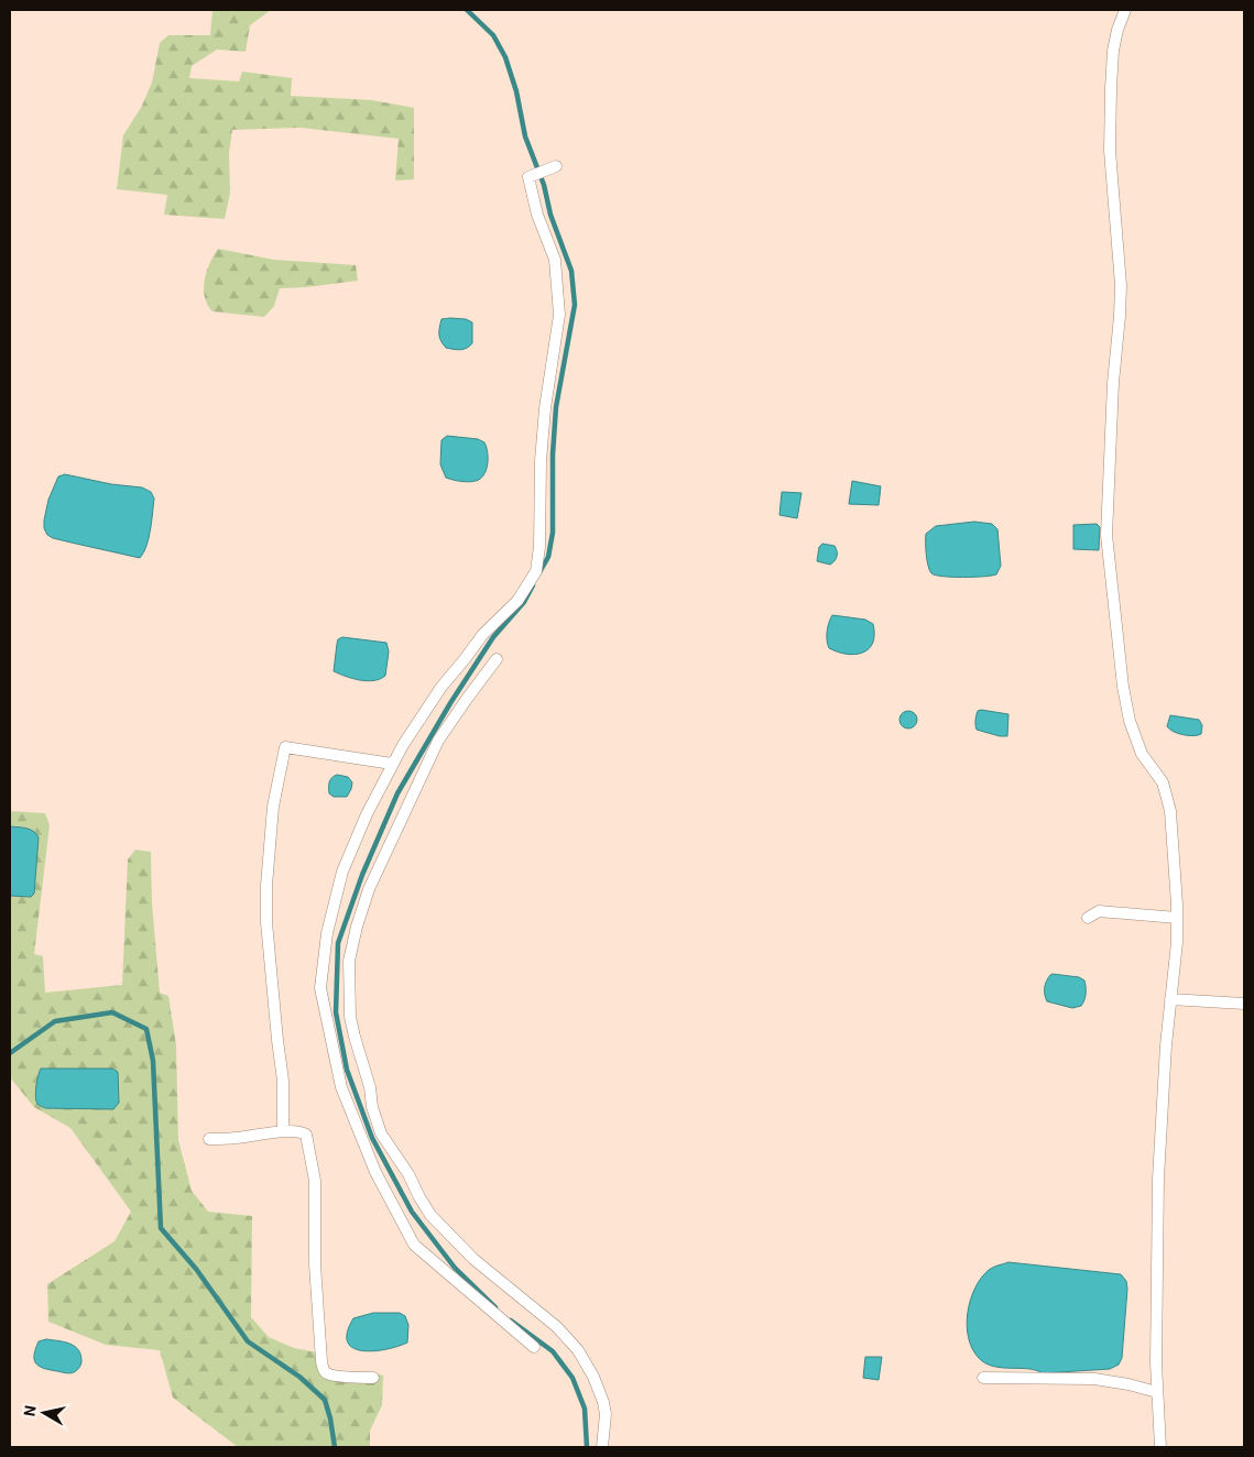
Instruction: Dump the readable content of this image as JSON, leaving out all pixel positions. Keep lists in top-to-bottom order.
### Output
{
  "north": "left"
}
